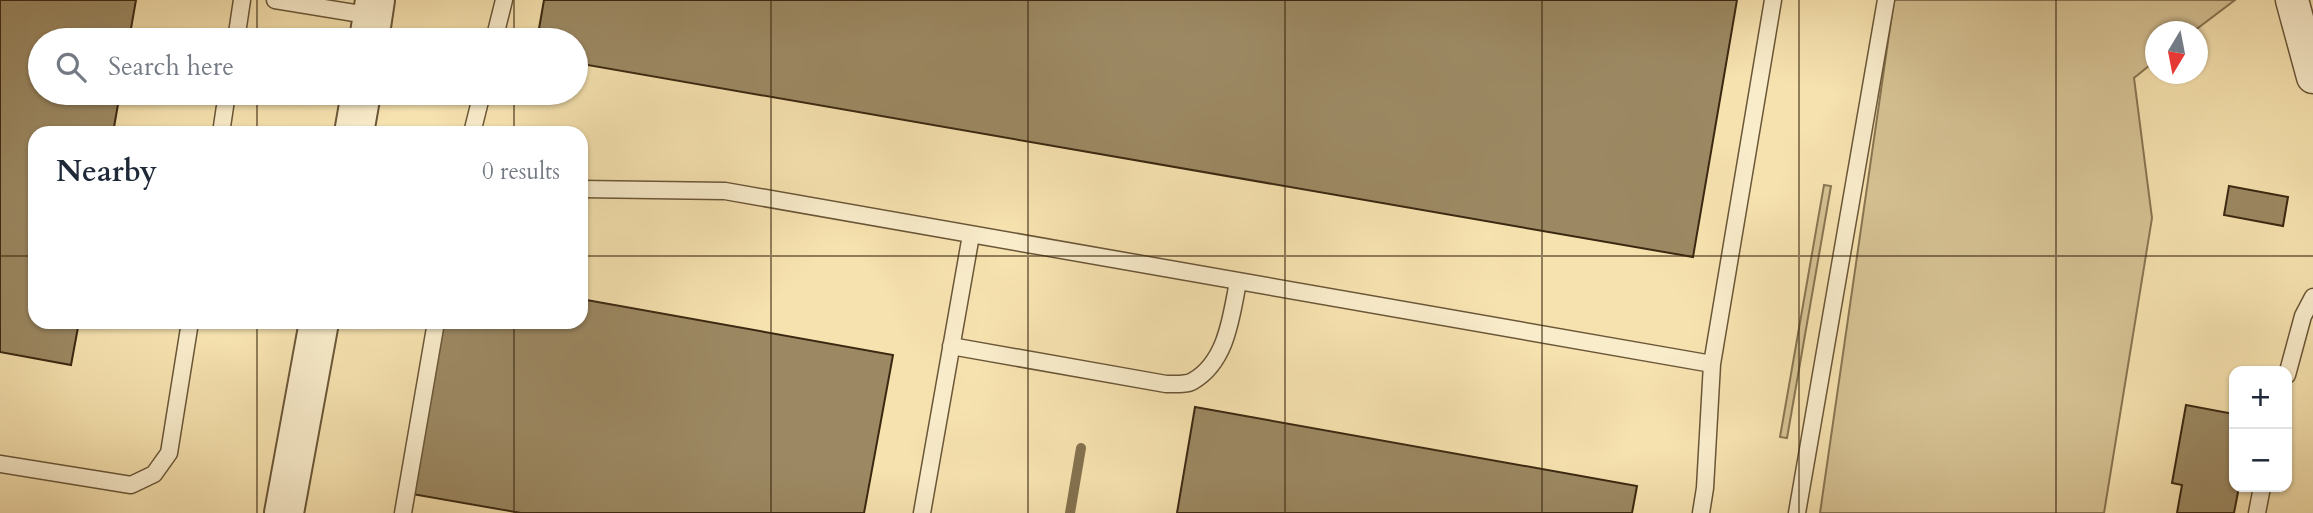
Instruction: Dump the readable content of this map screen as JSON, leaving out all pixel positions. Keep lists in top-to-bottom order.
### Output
{
  "north": "bottom",
  "page": {
    "search": "Search here",
    "heading": ["Nearby", "0 results"],
    "map_buttons": ["+", "−"]
  }
}
